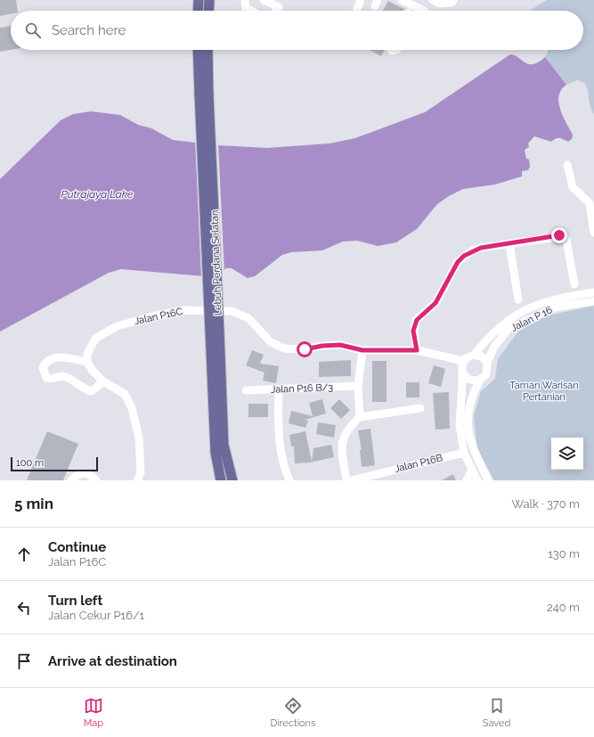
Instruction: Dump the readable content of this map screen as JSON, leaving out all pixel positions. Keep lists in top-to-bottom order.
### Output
{
  "streets": {
    "main road": ["Lebuh Perdana Selatan"],
    "street": [
      "Jalan P16C",
      "Jalan P 16",
      "Jalan P16 B/3",
      "Jalan P16B"
    ]
  },
  "crossings": [
    ["Jalan P16C", "Jalan P 16"]
  ],
  "water": ["Putrajaya Lake"],
  "parks": ["Taman Warisan Pertanian"],
  "scale_bar": "100 m",
  "page": {
    "search": "Search here",
    "scale": "100 m",
    "heading": ["5 min", "Walk · 370 m"],
    "list": [
      ["Continue", "Jalan P16C", "130 m"],
      ["Turn left", "Jalan Cekur P16/1", "240 m"],
      "Arrive at destination"
    ],
    "nav": ["Map", "Directions", "Saved"]
  }
}
